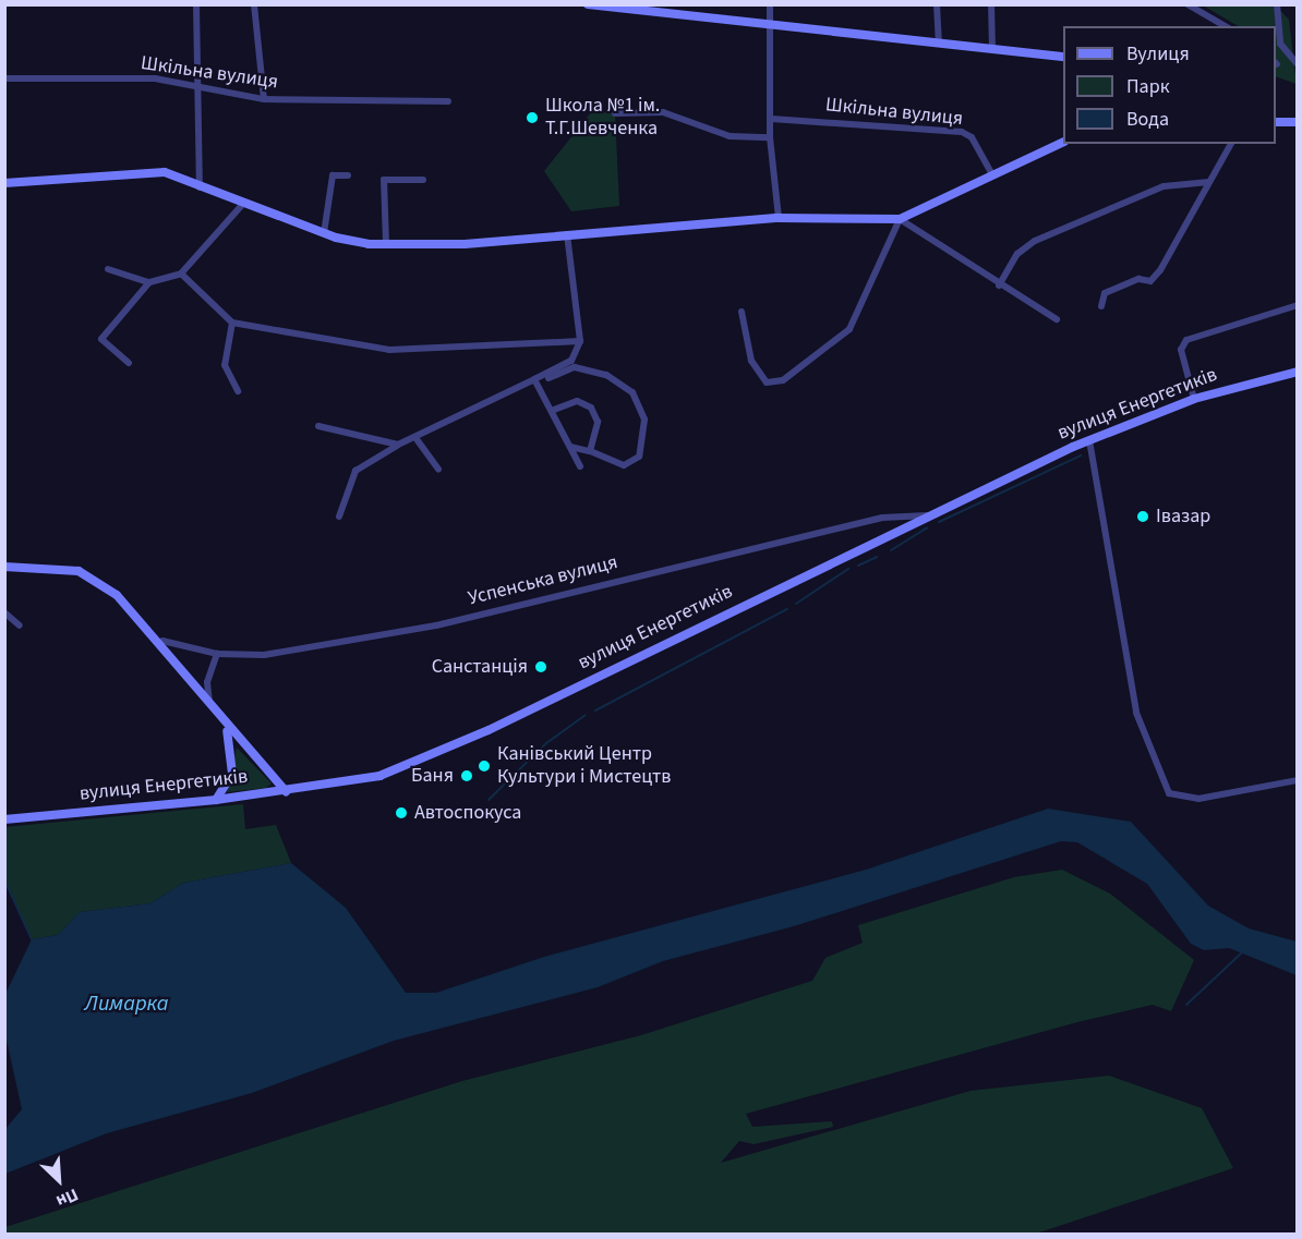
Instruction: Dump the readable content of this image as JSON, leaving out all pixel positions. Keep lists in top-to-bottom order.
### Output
{
  "streets": {
    "street": ["Шкільна вулиця", "вулиця Енергетиків", "Успенська вулиця"]
  },
  "crossings": [
    ["вулиця Енергетиків", "Успенська вулиця"]
  ],
  "water": ["Лимарка"],
  "places": [
    "Школа №1 ім. Т.Г.Шевченка",
    "Івазар",
    "Санстанція",
    "Канівський Центр Культури і Мистецтв",
    "Баня",
    "Автоспокуса"
  ],
  "legend": ["Вулиця", "Парк", "Вода"],
  "north": "bottom right"
}
